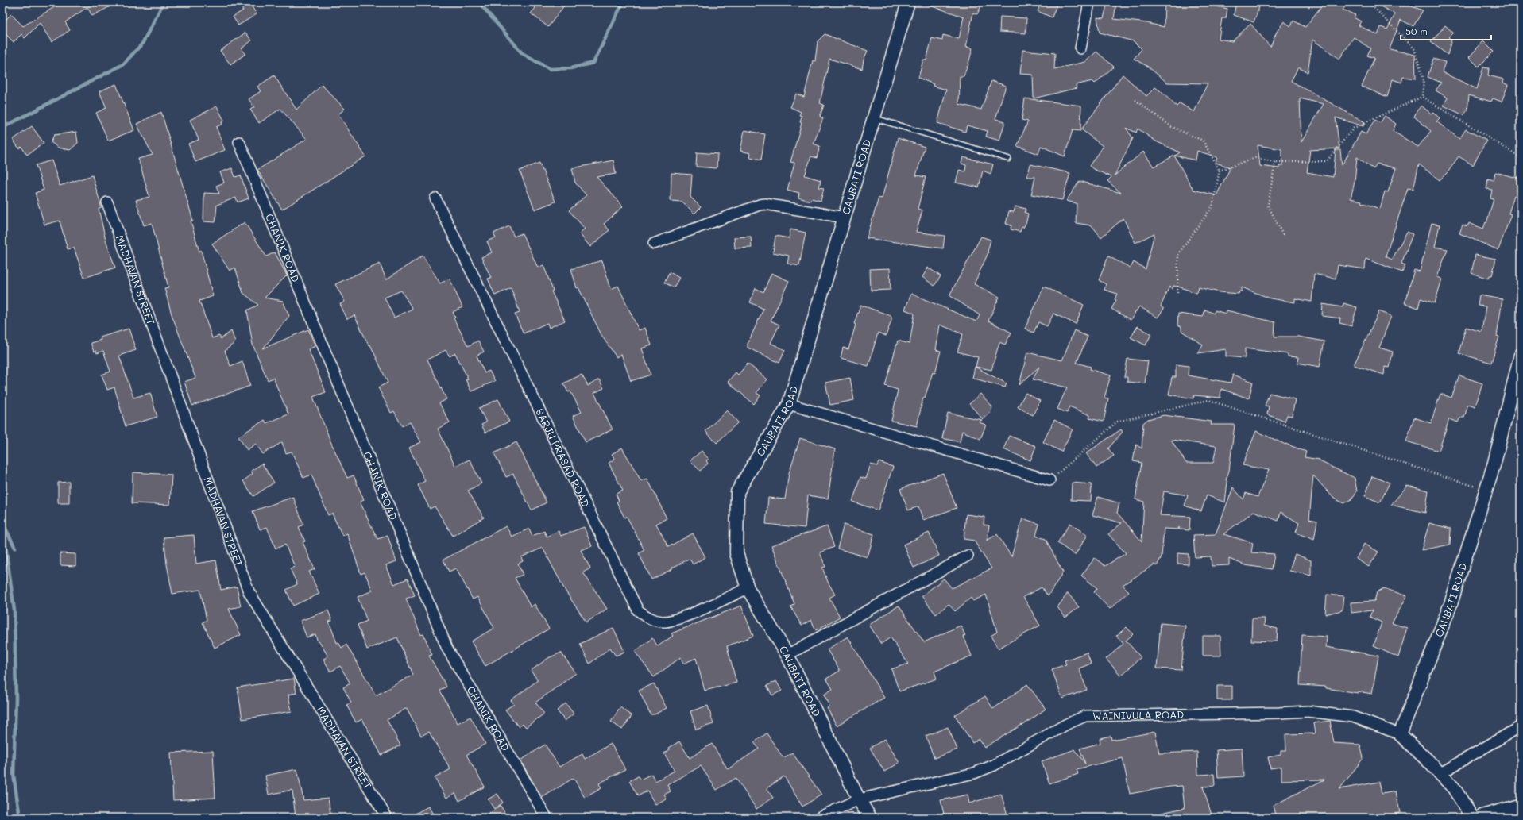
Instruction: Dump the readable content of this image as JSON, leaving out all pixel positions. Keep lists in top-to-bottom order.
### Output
{
  "streets": {
    "street": [
      "CAUBATI ROAD",
      "CHANIK ROAD",
      "MADHAVAN STREET",
      "SARJU PRASAD ROAD",
      "WAINIVULA ROAD"
    ]
  },
  "crossings": [
    ["CAUBATI ROAD", "SARJU PRASAD ROAD"],
    ["CAUBATI ROAD", "WAINIVULA ROAD"]
  ],
  "scale_bar": "50 m"
}
